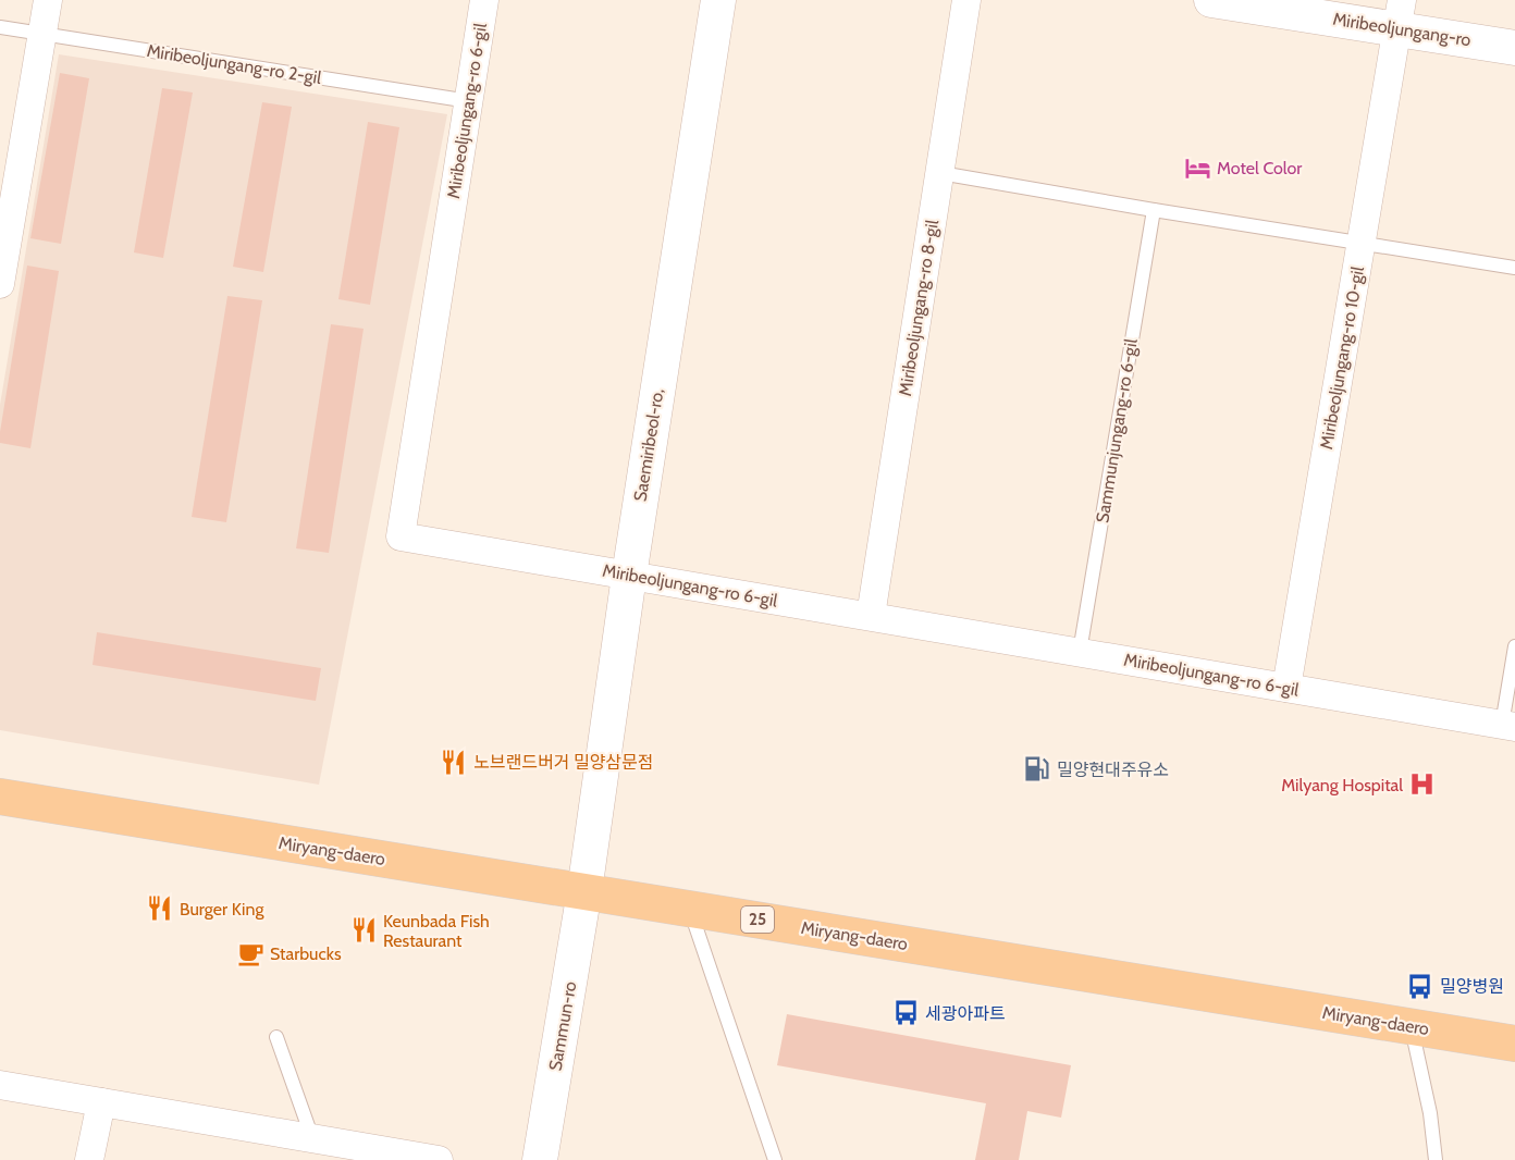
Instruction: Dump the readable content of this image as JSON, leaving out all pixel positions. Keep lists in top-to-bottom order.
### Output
{
  "streets": {
    "main road": ["Miryang-daero", "25"],
    "street": [
      "Miribeoljungang-ro",
      "Miribeoljungang-ro 6-gil",
      "Miribeoljungang-ro 8-gil",
      "Miribeoljungang-ro 10-gil",
      "Saemiribeol-ro,",
      "Sammun-ro"
    ],
    "lane": ["Miribeoljungang-ro 2-gil", "Sammunjungang-ro 6-gil"]
  },
  "crossings": [
    ["Miribeoljungang-ro", "Miribeoljungang-ro 10-gil"],
    ["Miribeoljungang-ro 2-gil", "Miribeoljungang-ro 6-gil"],
    ["Miribeoljungang-ro 6-gil", "Miribeoljungang-ro 8-gil"],
    ["Miribeoljungang-ro 6-gil", "Miribeoljungang-ro 10-gil"],
    ["Miribeoljungang-ro 6-gil", "Sammunjungang-ro 6-gil"],
    ["Miribeoljungang-ro 6-gil", "Saemiribeol-ro,"],
    ["Saemiribeol-ro,", "Miryang-daero"],
    ["Saemiribeol-ro,", "Sammun-ro"],
    ["Miryang-daero", "Sammun-ro"]
  ],
  "places": {
    "hotel": ["Motel Color"],
    "restaurant": ["노브랜드버거 밀양삼문점", "Burger King", "Keunbada Fish Restaurant"],
    "fuel station": ["밀양현대주유소"],
    "hospital": ["Milyang Hospital"],
    "cafe": ["Starbucks"],
    "bus stop": ["밀양병원", "세광아파트"]
  }
}
